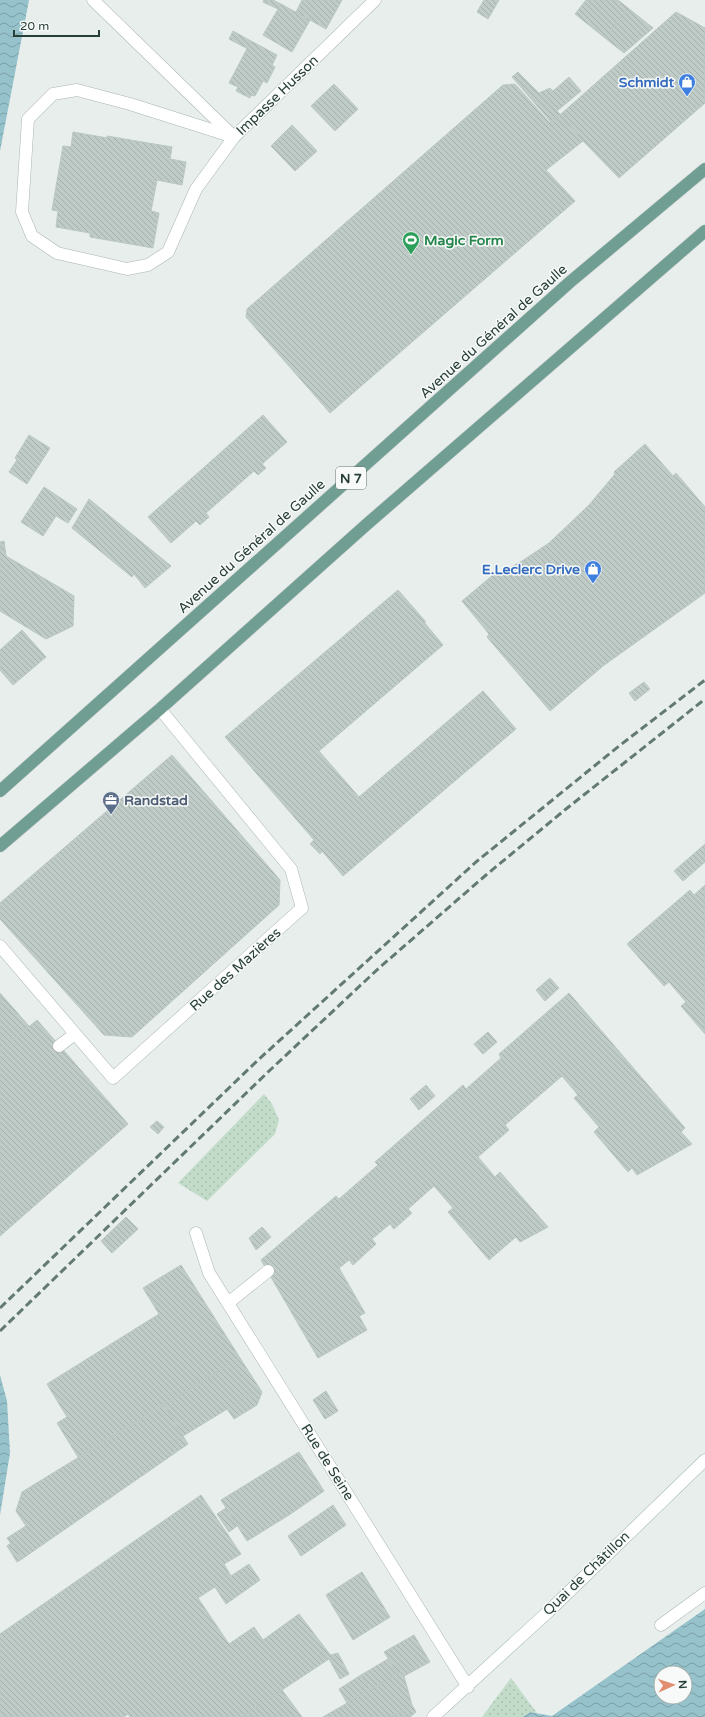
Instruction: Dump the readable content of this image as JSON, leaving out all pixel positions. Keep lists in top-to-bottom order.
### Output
{
  "streets": {
    "main road": ["Avenue du Général de Gaulle", "N 7"],
    "street": [
      "Impasse Husson",
      "Rue des Mazières",
      "Rue de Seine",
      "Quai de Châtillon"
    ]
  },
  "crossings": [
    ["Rue de Seine", "Quai de Châtillon"]
  ],
  "places": {
    "shop": ["Schmidt", "E.Leclerc Drive"],
    "sports": ["Magic Form"],
    "office": ["Randstad"]
  },
  "scale_bar": "20 m",
  "north": "right"
}
